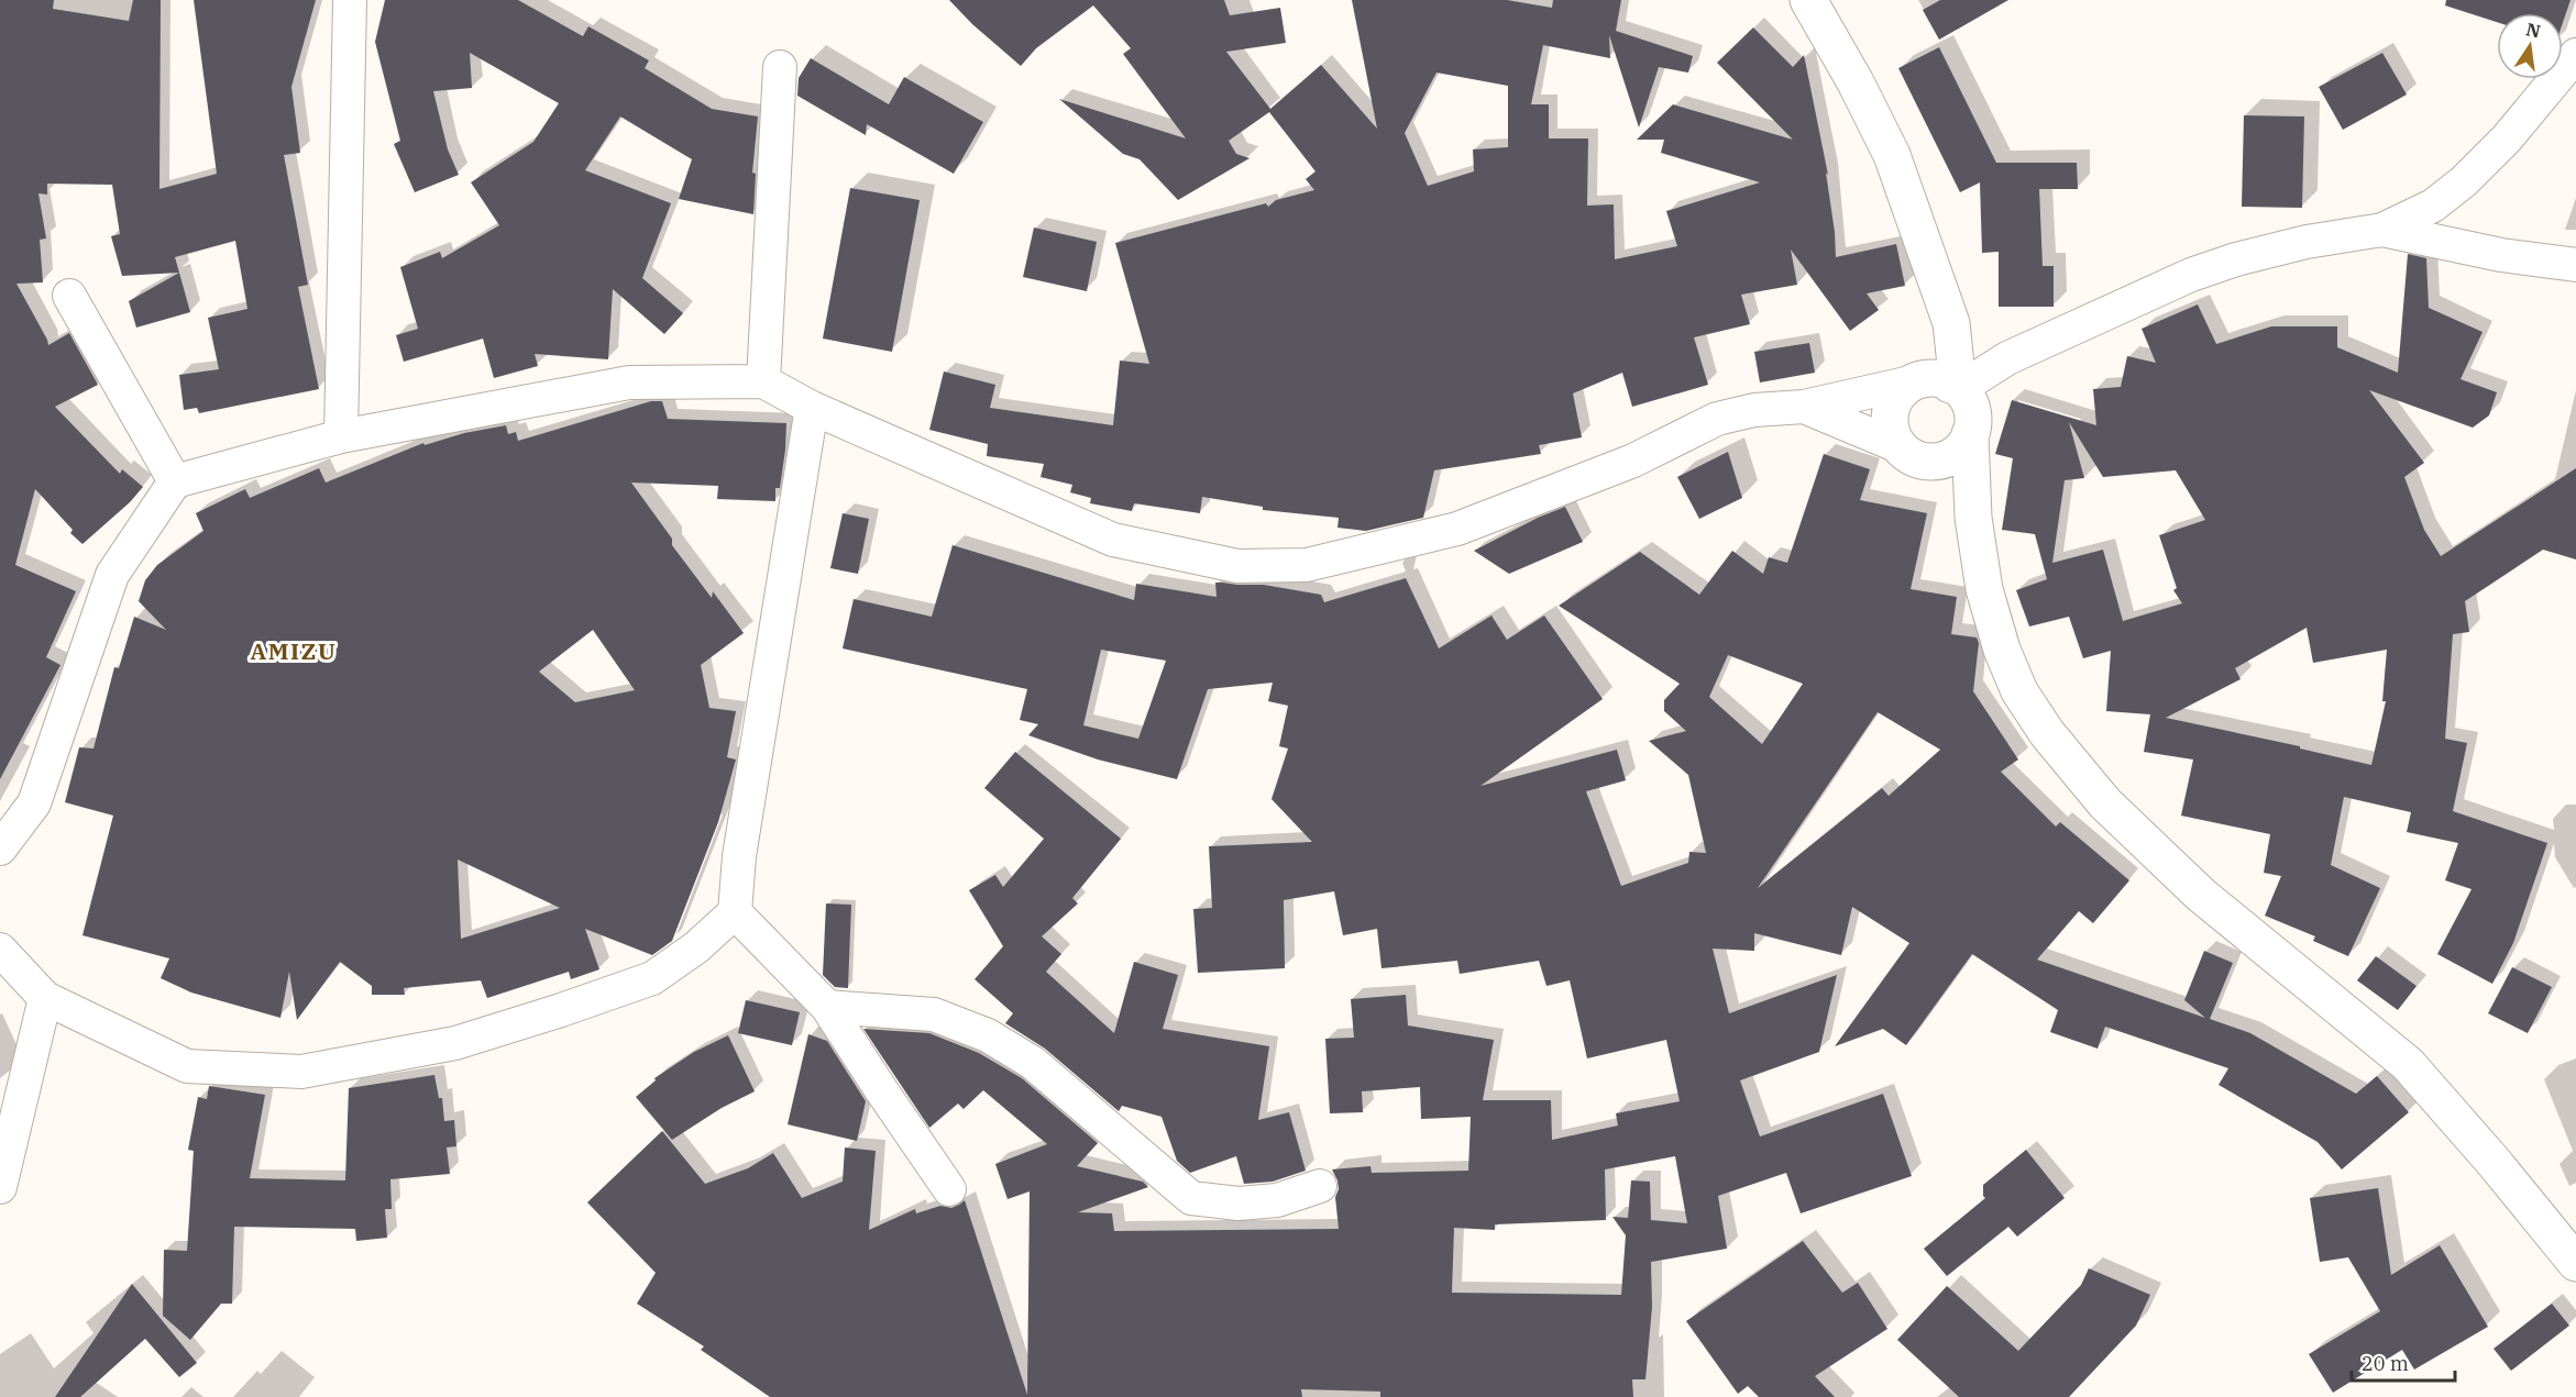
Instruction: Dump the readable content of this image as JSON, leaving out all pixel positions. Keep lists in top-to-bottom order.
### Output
{
  "districts": ["AMIZU"],
  "scale_bar": "20 m",
  "north": "top"
}
